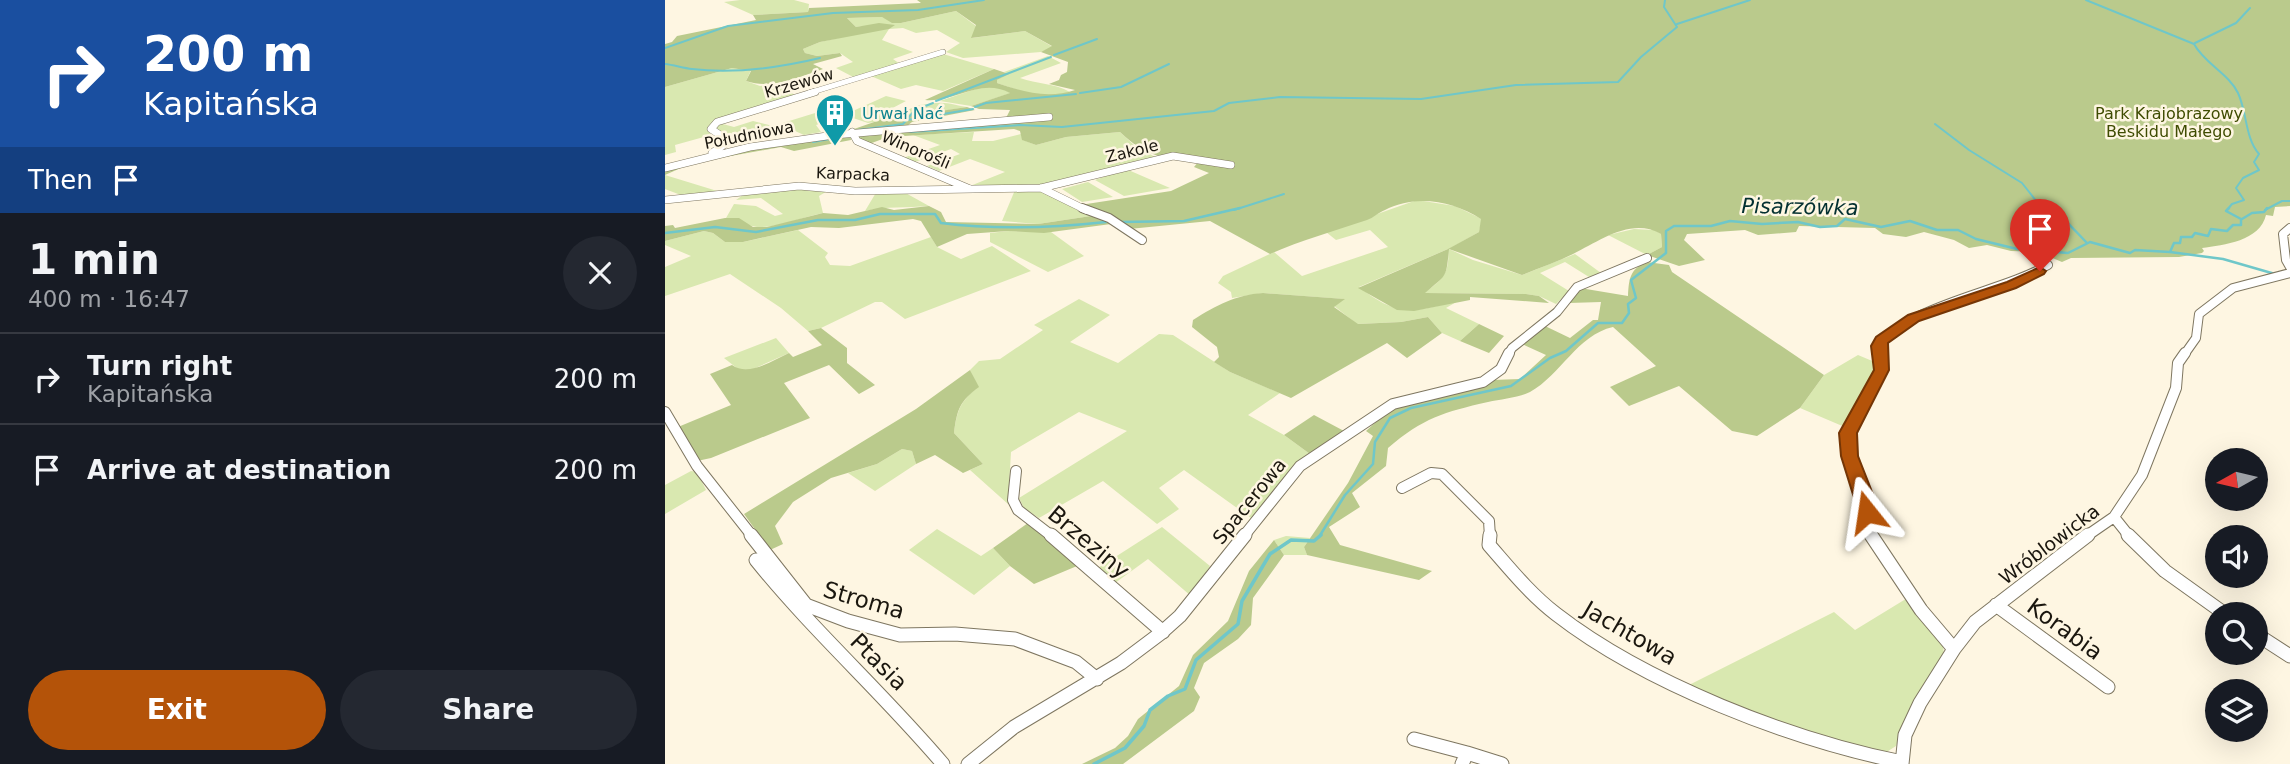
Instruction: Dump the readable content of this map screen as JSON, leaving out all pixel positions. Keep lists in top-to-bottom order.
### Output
{
  "streets": {
    "street": [
      "Krzewów",
      "Południowa",
      "Winorośli",
      "Zakole",
      "Karpacka",
      "Spacerowa",
      "Brzeziny",
      "Wróblowicka",
      "Stroma",
      "Korabia",
      "Jachtowa",
      "Ptasia"
    ]
  },
  "crossings": [
    ["Krzewów", "Południowa"],
    ["Południowa", "Winorośli"],
    ["Winorośli", "Karpacka"],
    ["Zakole", "Karpacka"],
    ["Spacerowa", "Brzeziny"],
    ["Spacerowa", "Stroma"],
    ["Wróblowicka", "Korabia"],
    ["Wróblowicka", "Jachtowa"]
  ],
  "water": ["Pisarzówka"],
  "parks": ["Park Krajobrazowy Beskidu Małego"],
  "places": {
    "building": ["Urwał Nać"]
  },
  "north": "left",
  "page": {
    "turn": ["200 m", "Kapitańska"],
    "then": "Then",
    "heading": ["1 min", "400 m · 16:47"],
    "list": [
      {
        "name": "Turn right",
        "note": "Kapitańska",
        "value": "200 m"
      },
      {
        "name": "Arrive at destination",
        "value": "200 m"
      }
    ],
    "buttons": ["Exit", "Share"]
  }
}
